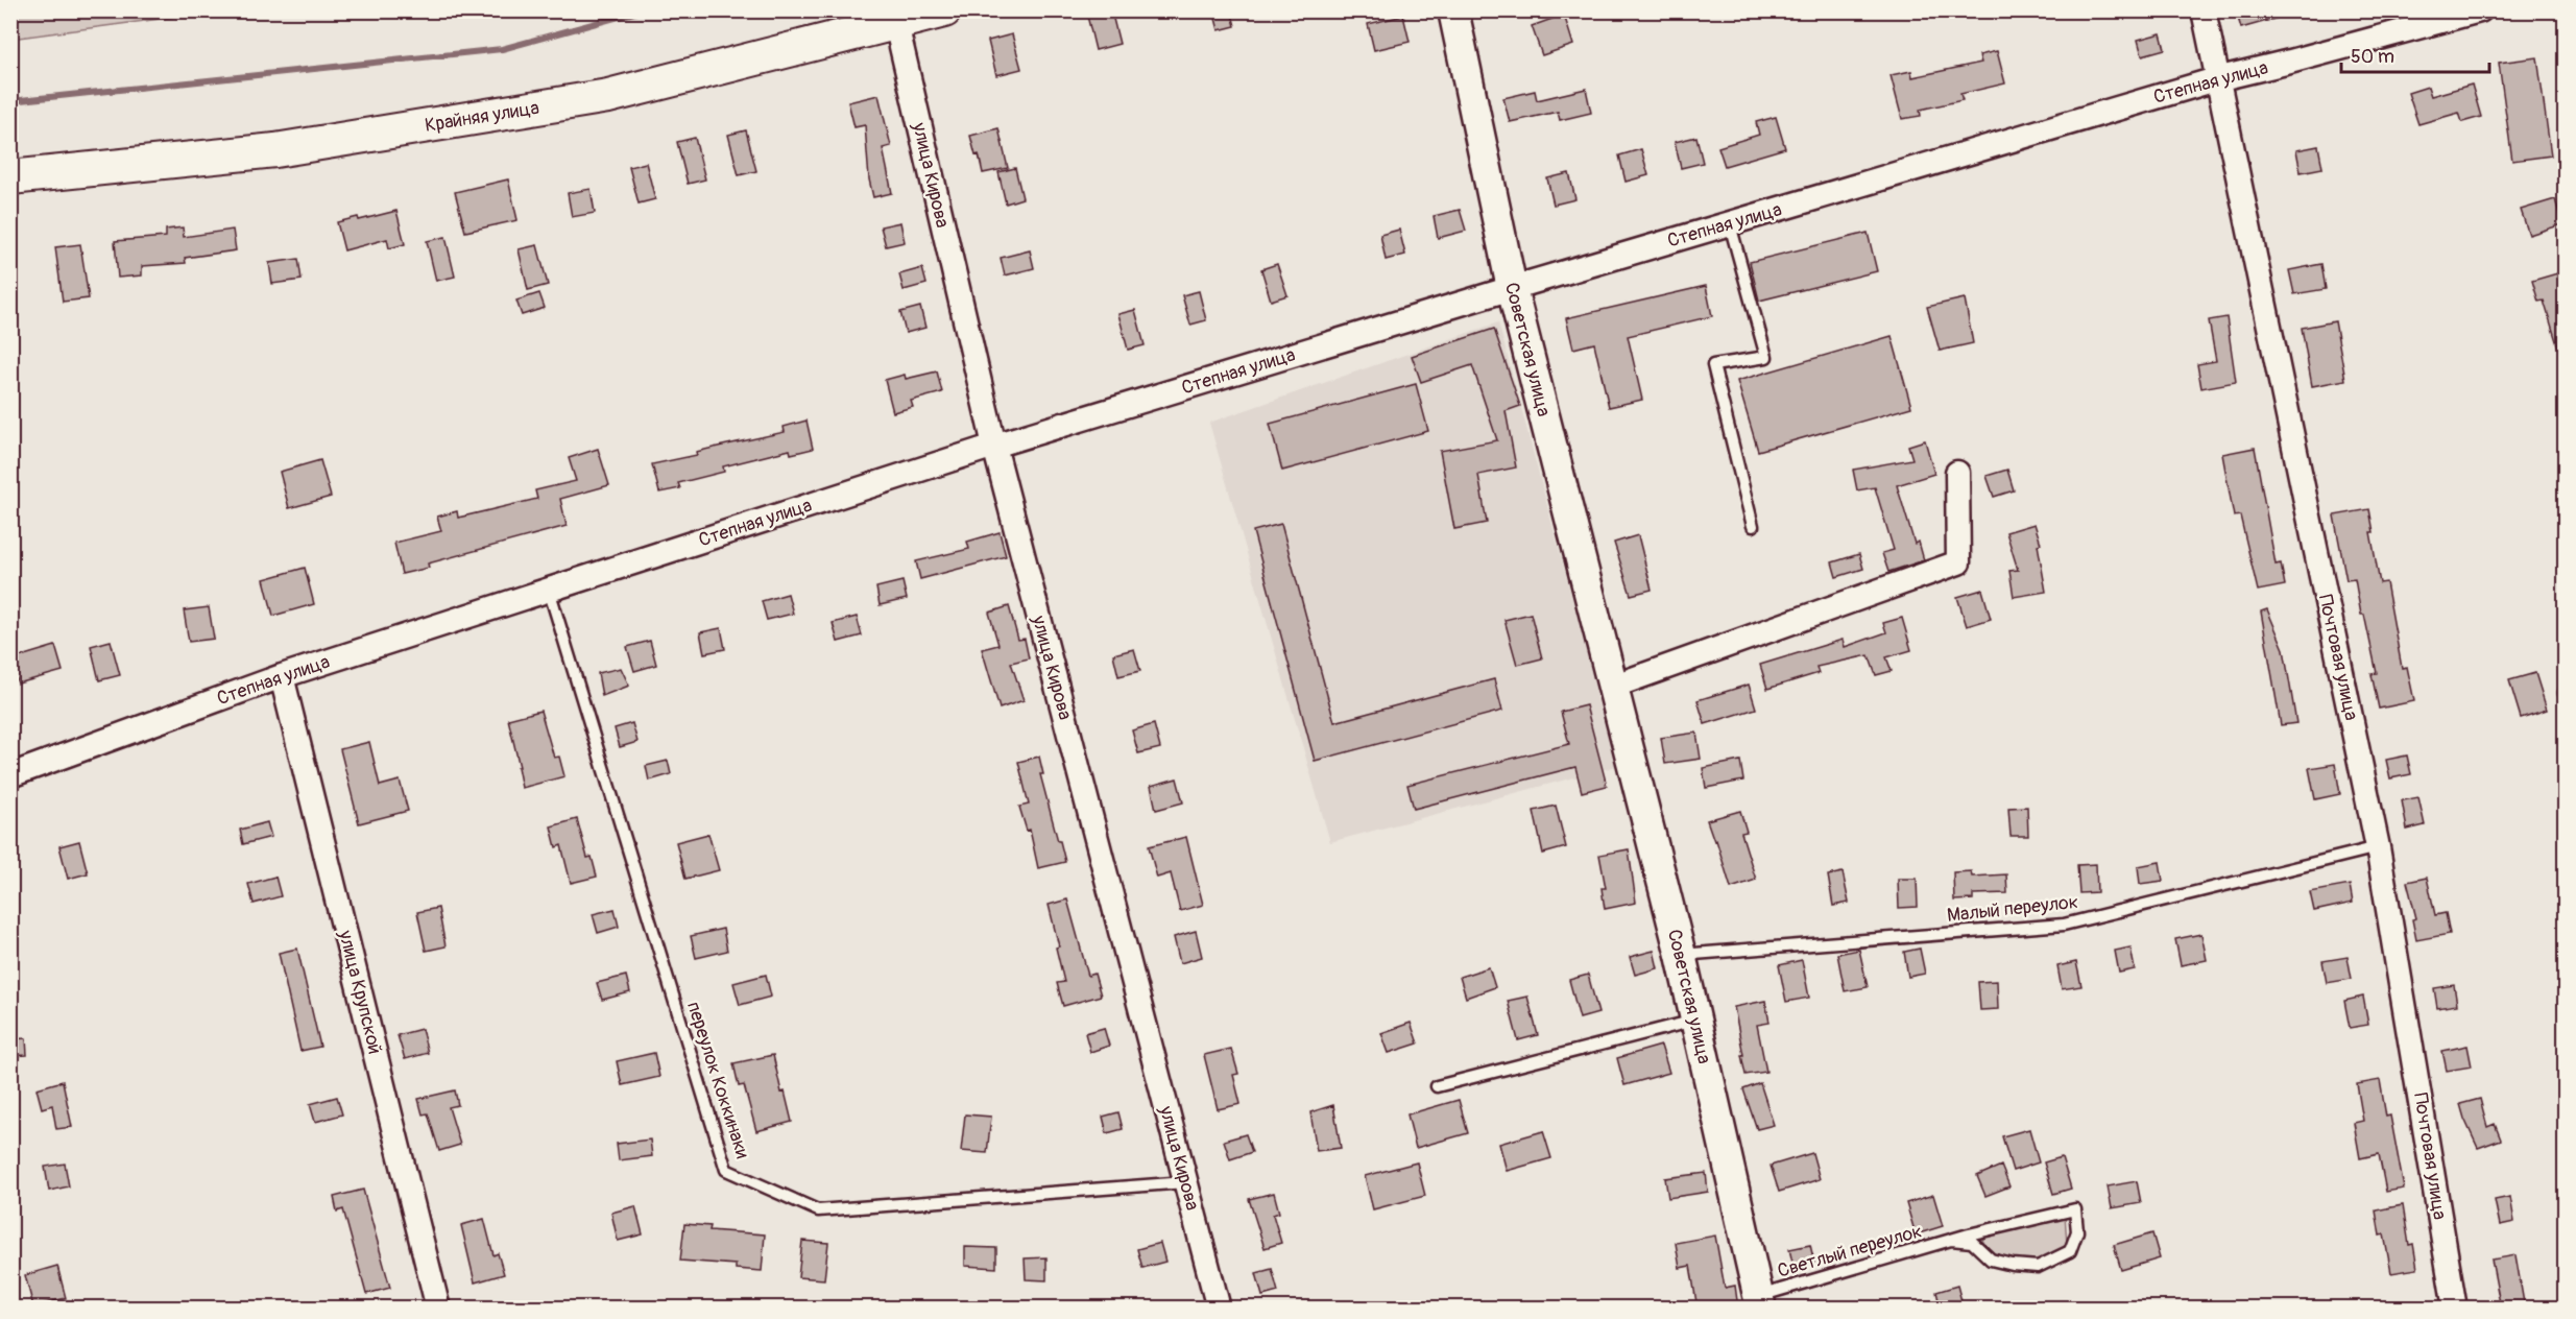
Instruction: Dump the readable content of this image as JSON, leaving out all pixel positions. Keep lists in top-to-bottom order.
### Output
{
  "streets": {
    "main road": ["Крайняя улица"],
    "street": [
      "Степная улица",
      "улица Кирова",
      "Советская улица",
      "Почтовая улица",
      "улица Крупской"
    ],
    "lane": ["Малый переулок", "переулок Коккинаки", "Светлый переулок"]
  },
  "crossings": [
    ["Степная улица", "улица Кирова"],
    ["Степная улица", "Советская улица"],
    ["Степная улица", "Почтовая улица"],
    ["Степная улица", "улица Крупской"],
    ["Степная улица", "переулок Коккинаки"],
    ["Крайняя улица", "улица Кирова"],
    ["улица Кирова", "переулок Коккинаки"],
    ["Советская улица", "Малый переулок"],
    ["Советская улица", "Светлый переулок"],
    ["Почтовая улица", "Малый переулок"]
  ],
  "scale_bar": "50 m"
}
